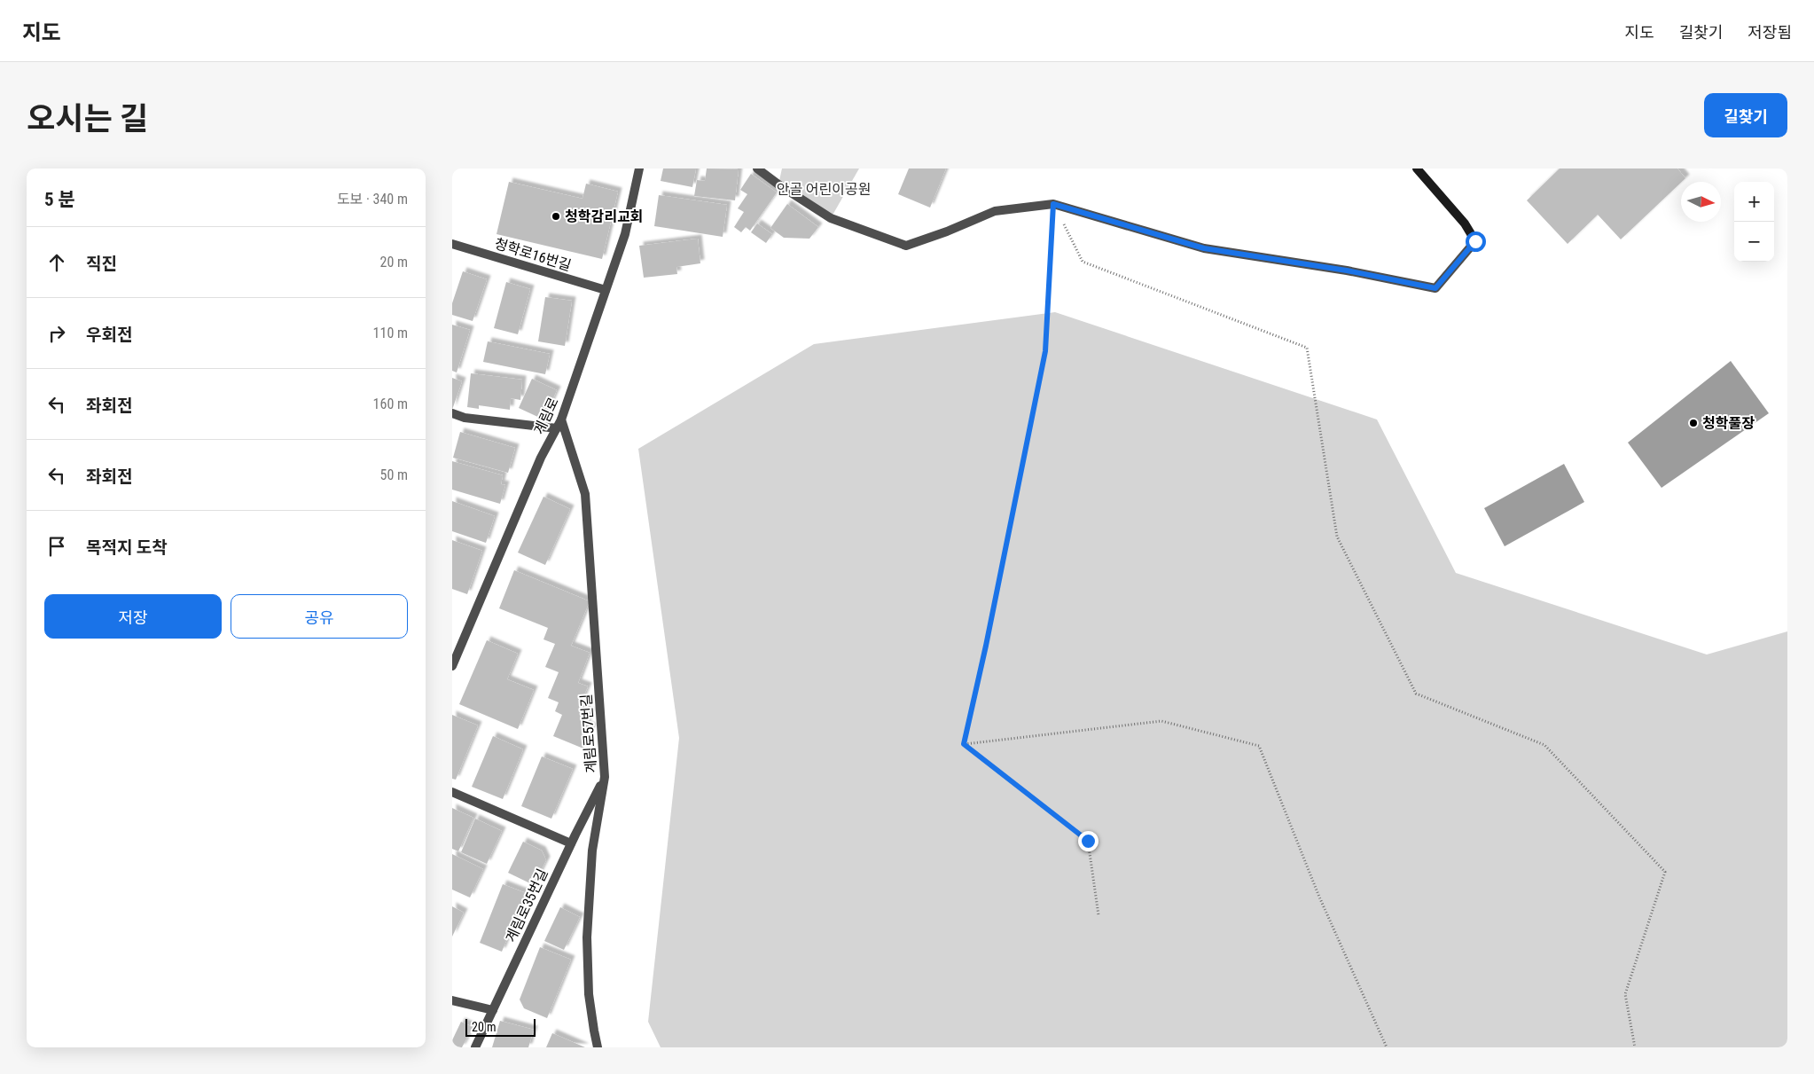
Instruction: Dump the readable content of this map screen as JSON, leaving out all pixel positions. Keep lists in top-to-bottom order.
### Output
{
  "streets": {
    "street": [
      "청학로16번길",
      "계림로",
      "계림로57번길",
      "계림로35번길"
    ]
  },
  "crossings": [
    ["청학로16번길", "계림로"],
    ["계림로", "계림로57번길"],
    ["계림로57번길", "계림로35번길"]
  ],
  "parks": ["안골 어린이공원"],
  "places": ["청학감리교회", "청학풀장"],
  "scale_bar": "20 m",
  "north": "right",
  "page": {
    "header": "지도",
    "nav": ["지도", "길찾기", "저장됨"],
    "title": "오시는 길",
    "buttons": [
      "길찾기",
      ["저장", "공유"]
    ],
    "heading": ["5 분", "도보 · 340 m"],
    "map_buttons": ["+", "−"],
    "list": [
      ["직진", "20 m"],
      ["우회전", "110 m"],
      ["좌회전", "160 m"],
      ["좌회전", "50 m"],
      "목적지 도착"
    ],
    "scale": "20 m"
  }
}
